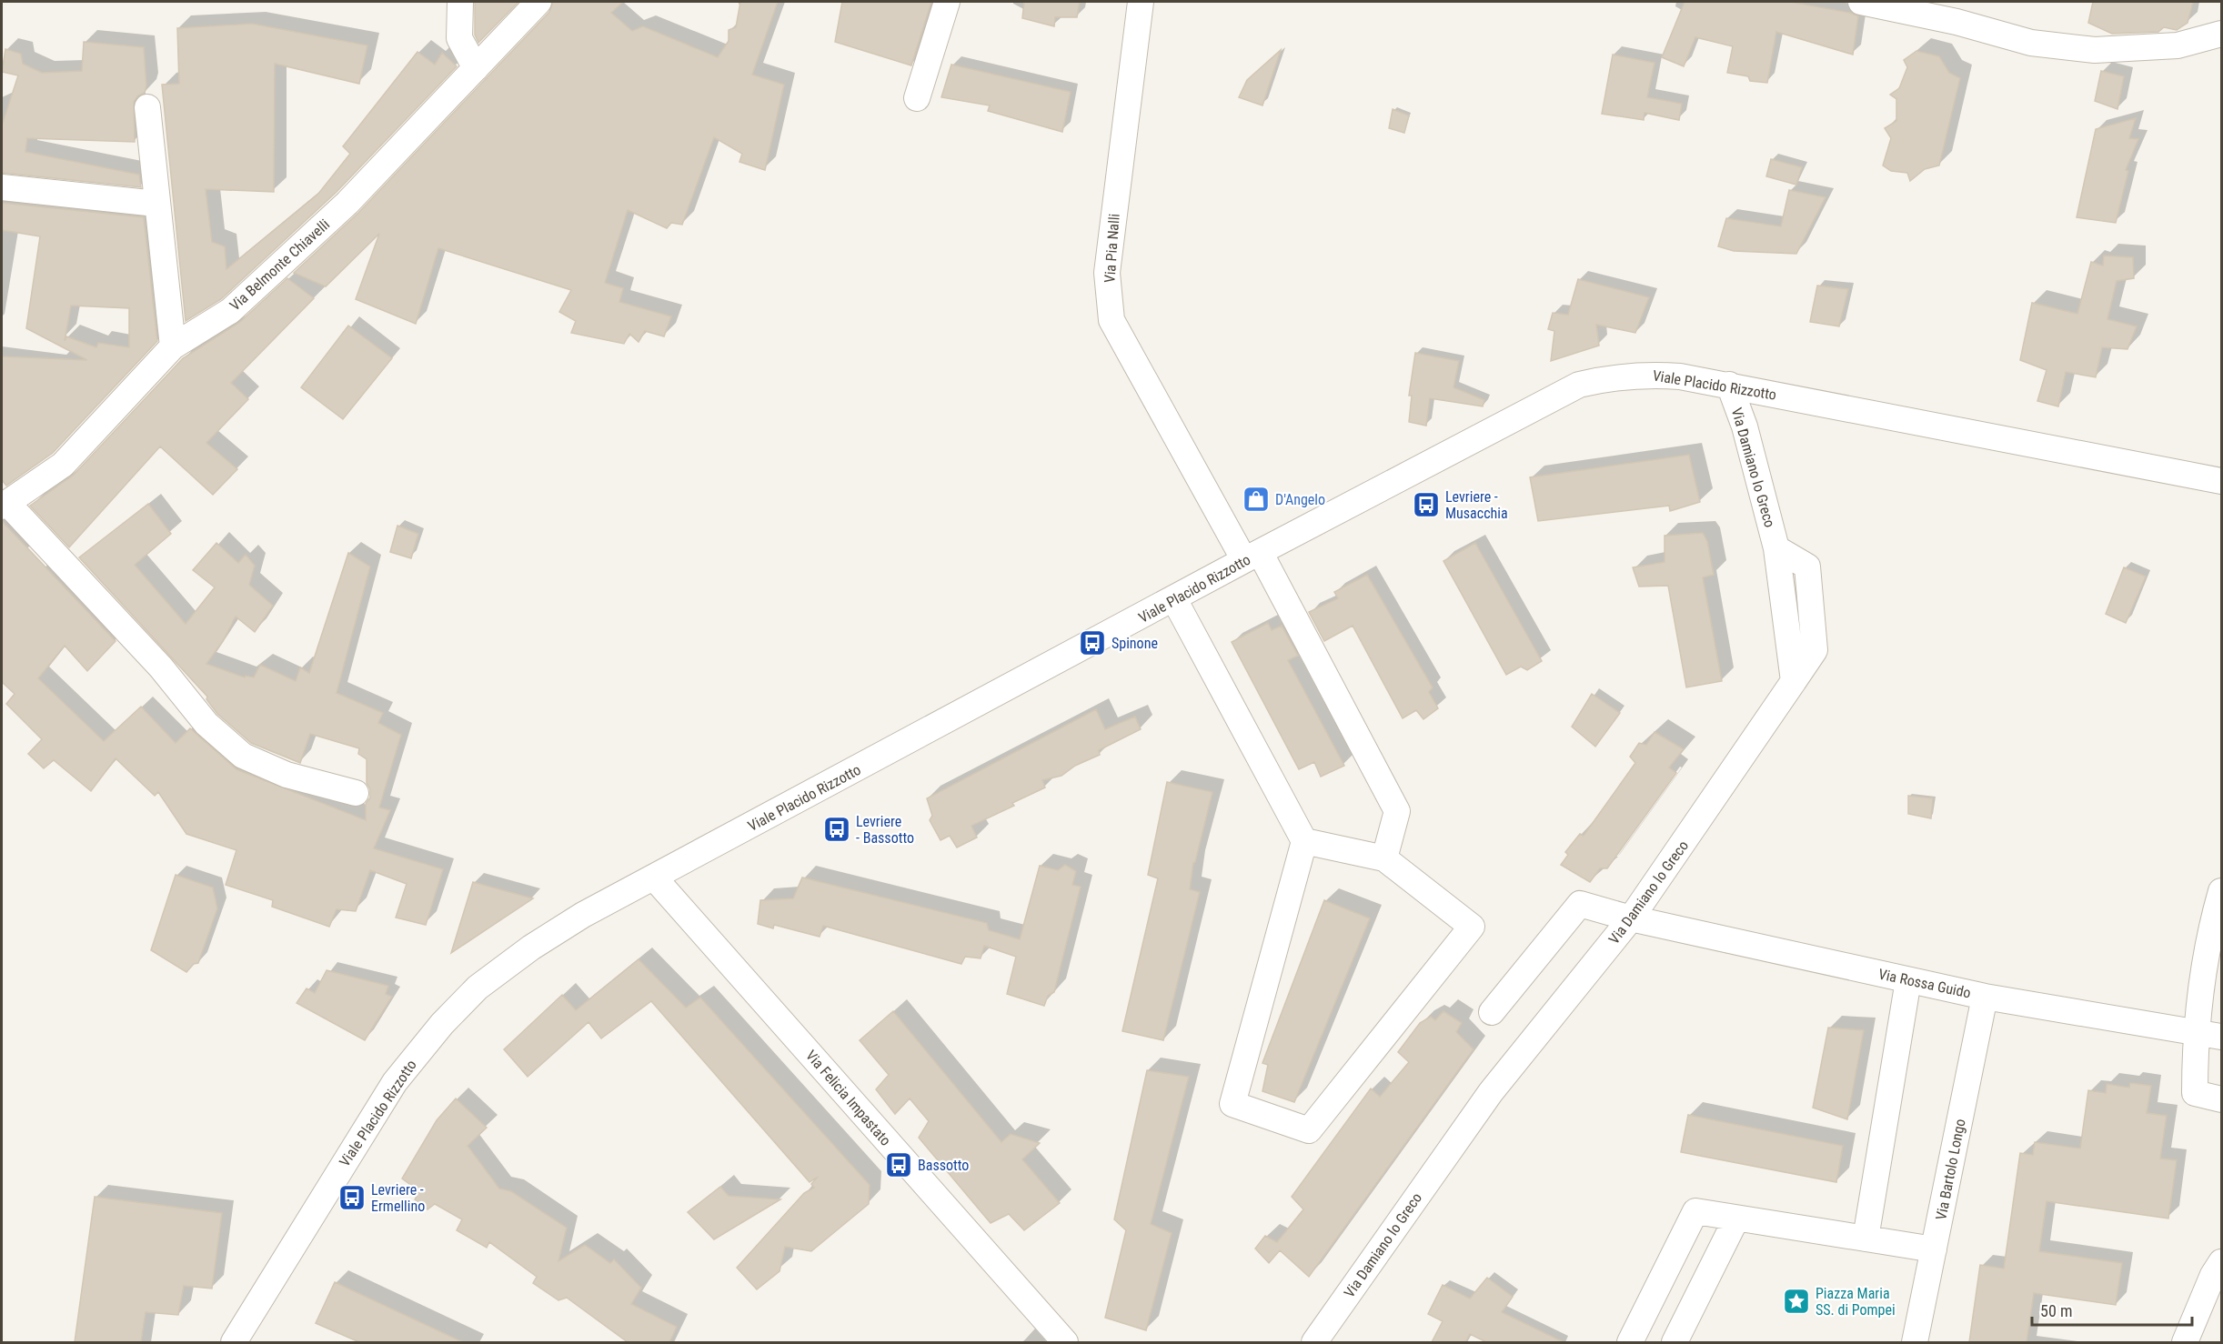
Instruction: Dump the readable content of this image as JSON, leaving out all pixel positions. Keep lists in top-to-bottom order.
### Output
{
  "streets": {
    "street": [
      "Via Pia Nalli",
      "Via Belmonte Chiavelli",
      "Viale Placido Rizzotto",
      "Via Damiano lo Greco",
      "Via Rossa Guido",
      "Via Felicia Impastato",
      "Via Bartolo Longo"
    ]
  },
  "crossings": [
    ["Via Pia Nalli", "Viale Placido Rizzotto"],
    ["Viale Placido Rizzotto", "Via Damiano lo Greco"],
    ["Viale Placido Rizzotto", "Via Felicia Impastato"],
    ["Via Damiano lo Greco", "Via Rossa Guido"],
    ["Via Rossa Guido", "Via Bartolo Longo"]
  ],
  "places": {
    "shop": ["D'Angelo"],
    "bus stop": [
      "Levriere - Musacchia",
      "Spinone",
      "Levriere - Bassotto",
      "Bassotto",
      "Levriere - Ermellino"
    ],
    "place": ["Piazza Maria SS. di Pompei"]
  },
  "scale_bar": "50 m"
}
